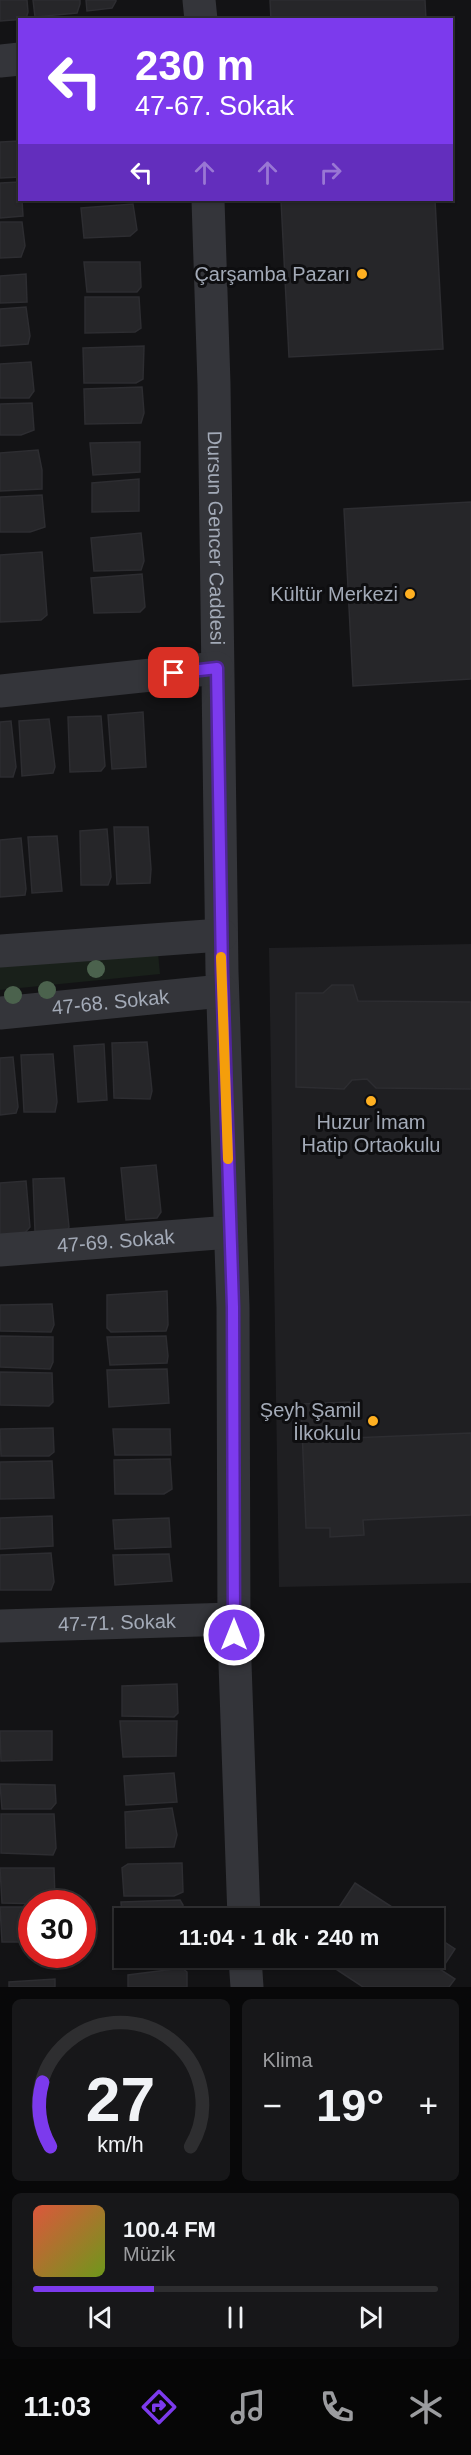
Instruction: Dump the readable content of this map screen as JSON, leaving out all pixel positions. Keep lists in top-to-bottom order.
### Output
{
  "streets": {
    "street": [
      "Dursun Gencer Caddesi",
      "47-68. Sokak",
      "47-69. Sokak",
      "47-71. Sokak"
    ]
  },
  "crossings": [
    ["Dursun Gencer Caddesi", "47-68. Sokak"],
    ["Dursun Gencer Caddesi", "47-69. Sokak"],
    ["Dursun Gencer Caddesi", "47-71. Sokak"]
  ],
  "places": [
    "Çarşamba Pazarı",
    "Kültür Merkezi",
    "Huzur İmam Hatip Ortaokulu",
    "Şeyh Şamil İlkokulu"
  ],
  "page": {
    "turn": ["230 m", "47-67. Sokak"],
    "limit": "30",
    "trip": "11:04 · 1 dk · 240 m",
    "tile": "Klima",
    "heat": ["−", "19°", "+"],
    "song": ["100.4 FM", "Müzik"],
    "tabs": "11:03",
    "gauge": ["27", "km/h"]
  }
}
